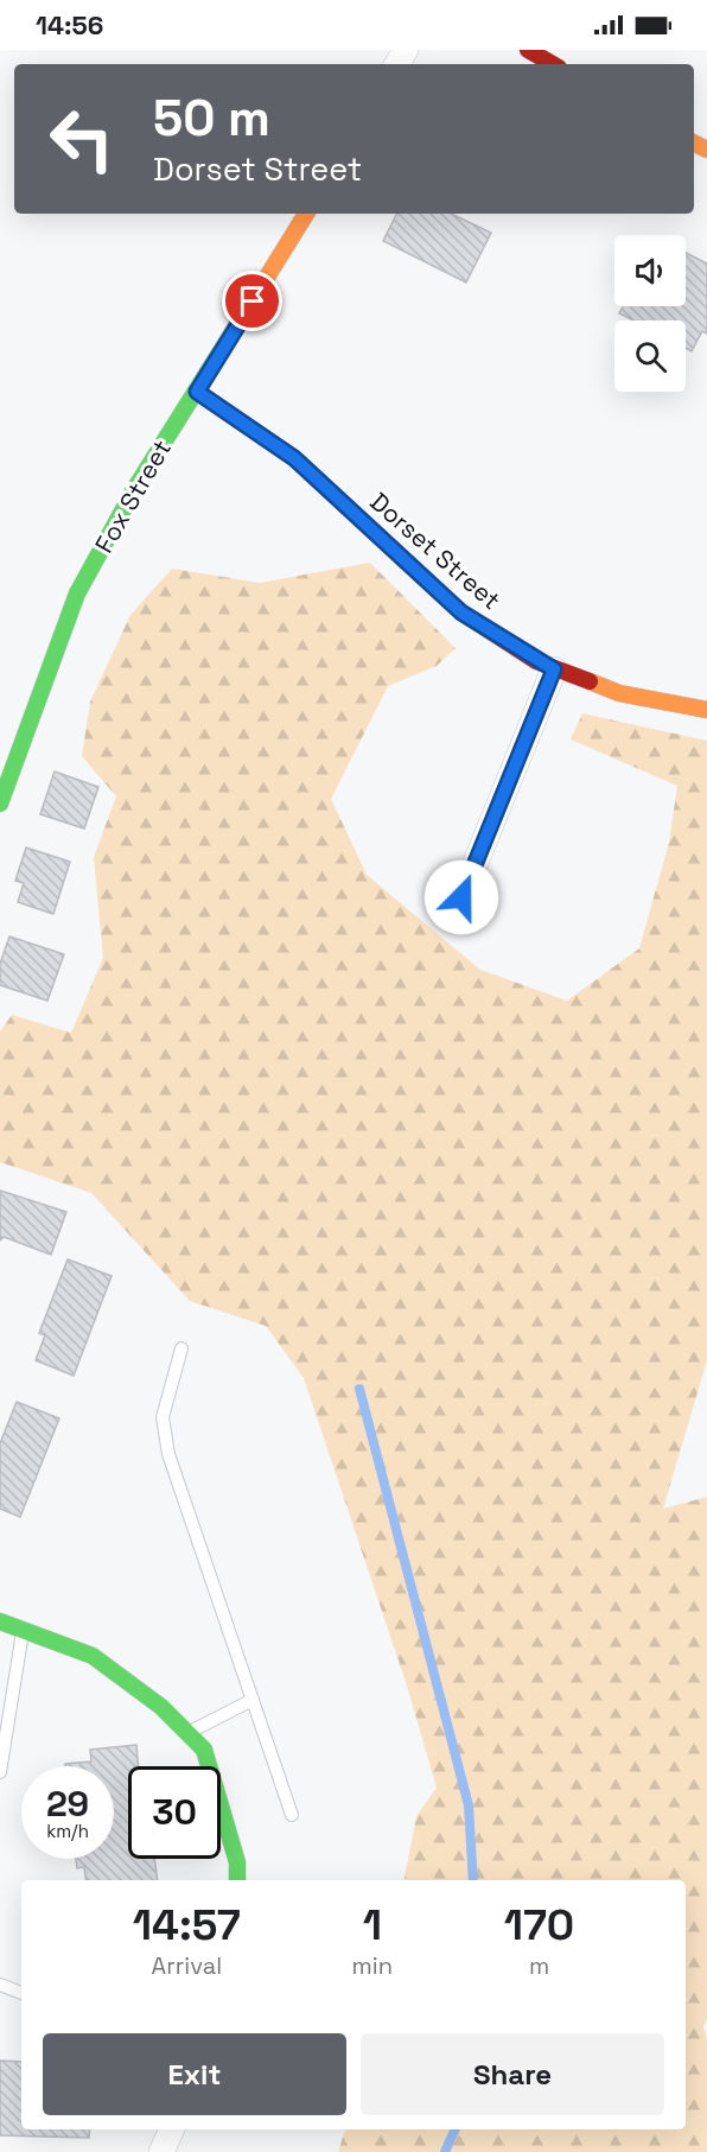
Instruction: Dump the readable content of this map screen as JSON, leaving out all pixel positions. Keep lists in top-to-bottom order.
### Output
{
  "streets": {
    "street": ["Fox Street", "Dorset Street"]
  },
  "crossings": [
    ["Fox Street", "Dorset Street"]
  ],
  "page": {
    "status": "14:56",
    "turn": ["50 m", "Dorset Street"],
    "speed": "29 km/h",
    "limit": "30",
    "eta": [
      "14:57",
      "Arrival",
      "1",
      "min",
      "170",
      "m"
    ],
    "buttons": ["Exit", "Share"]
  }
}
